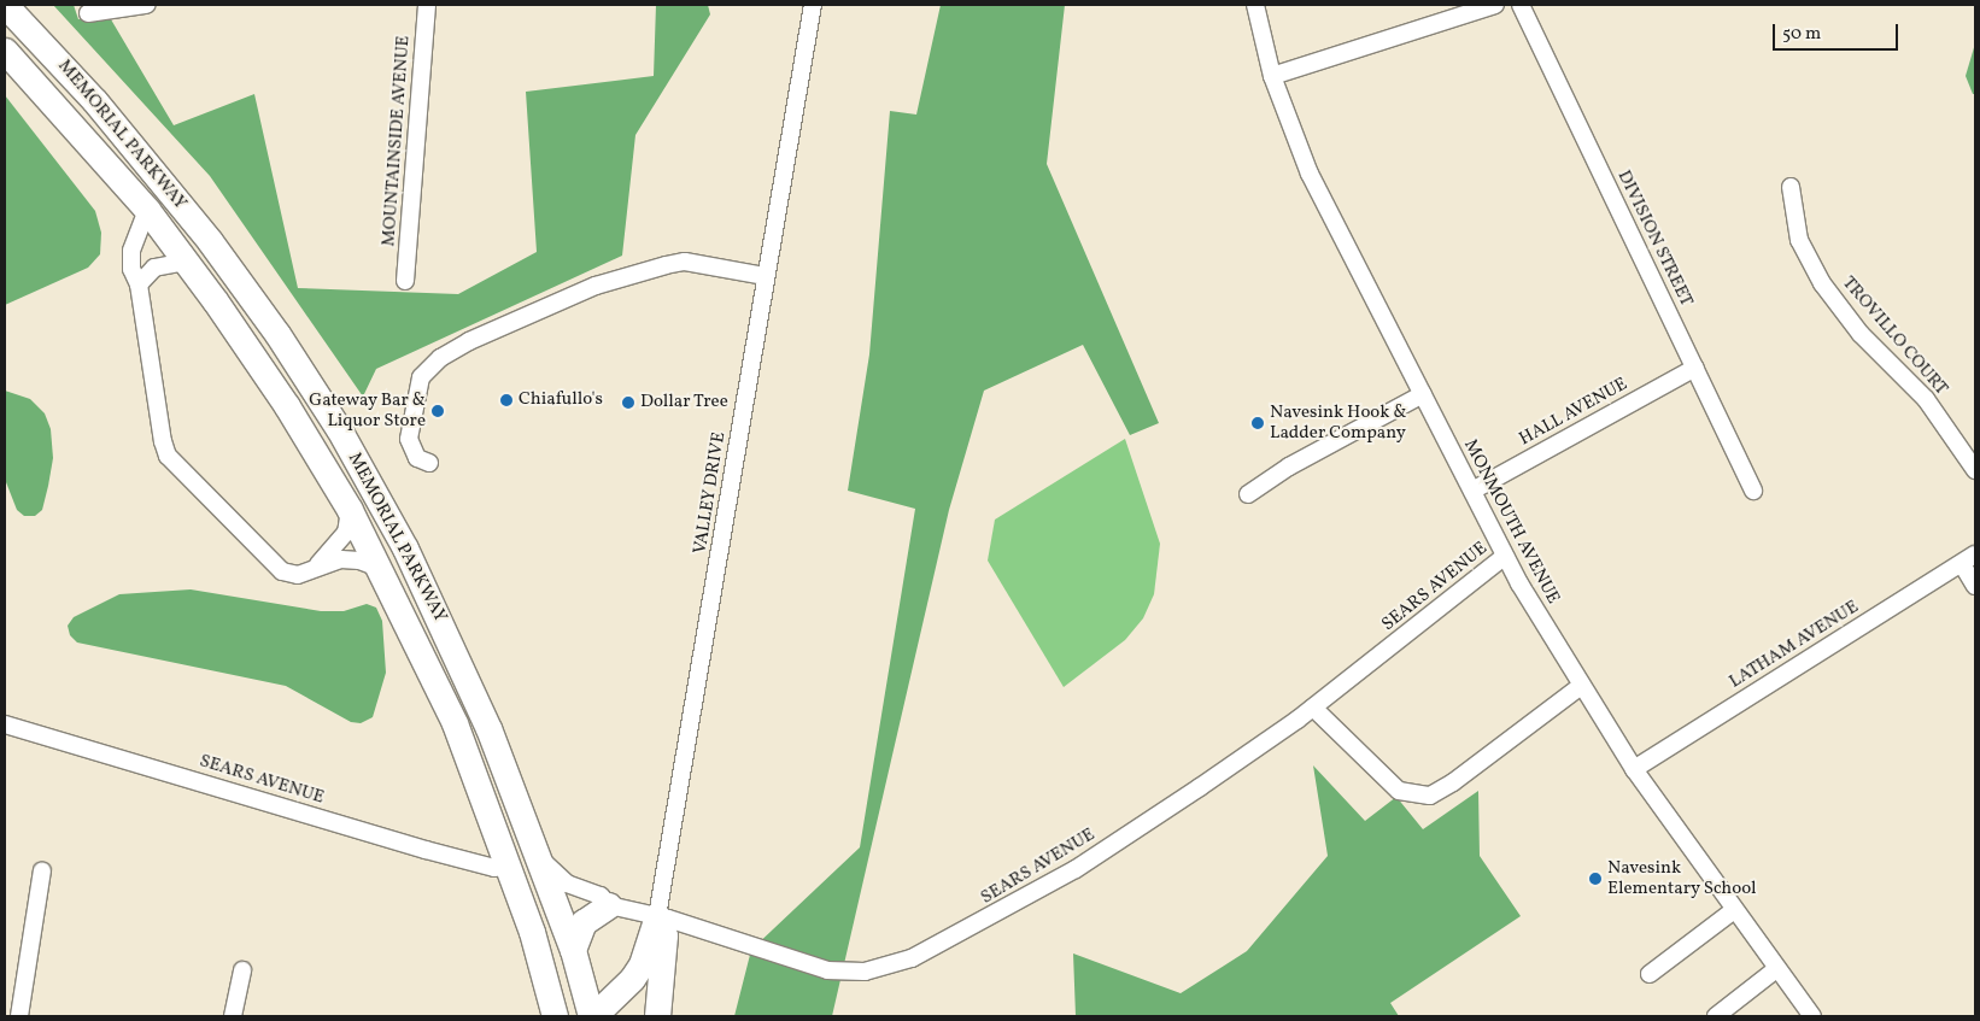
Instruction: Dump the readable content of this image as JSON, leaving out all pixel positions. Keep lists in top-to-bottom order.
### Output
{
  "streets": {
    "highway": ["MEMORIAL PARKWAY"],
    "street": [
      "MOUNTAINSIDE AVENUE",
      "DIVISION STREET",
      "TROVILLO COURT",
      "HALL AVENUE",
      "VALLEY DRIVE",
      "MONMOUTH AVENUE",
      "SEARS AVENUE",
      "LATHAM AVENUE"
    ]
  },
  "crossings": [
    ["MEMORIAL PARKWAY", "SEARS AVENUE"],
    ["DIVISION STREET", "HALL AVENUE"],
    ["HALL AVENUE", "MONMOUTH AVENUE"],
    ["VALLEY DRIVE", "SEARS AVENUE"],
    ["MONMOUTH AVENUE", "SEARS AVENUE"],
    ["MONMOUTH AVENUE", "LATHAM AVENUE"]
  ],
  "places": [
    "Chiafullo's",
    "Dollar Tree",
    "Gateway Bar & Liquor Store",
    "Navesink Hook & Ladder Company",
    "Navesink Elementary School"
  ],
  "scale_bar": "50 m"
}
